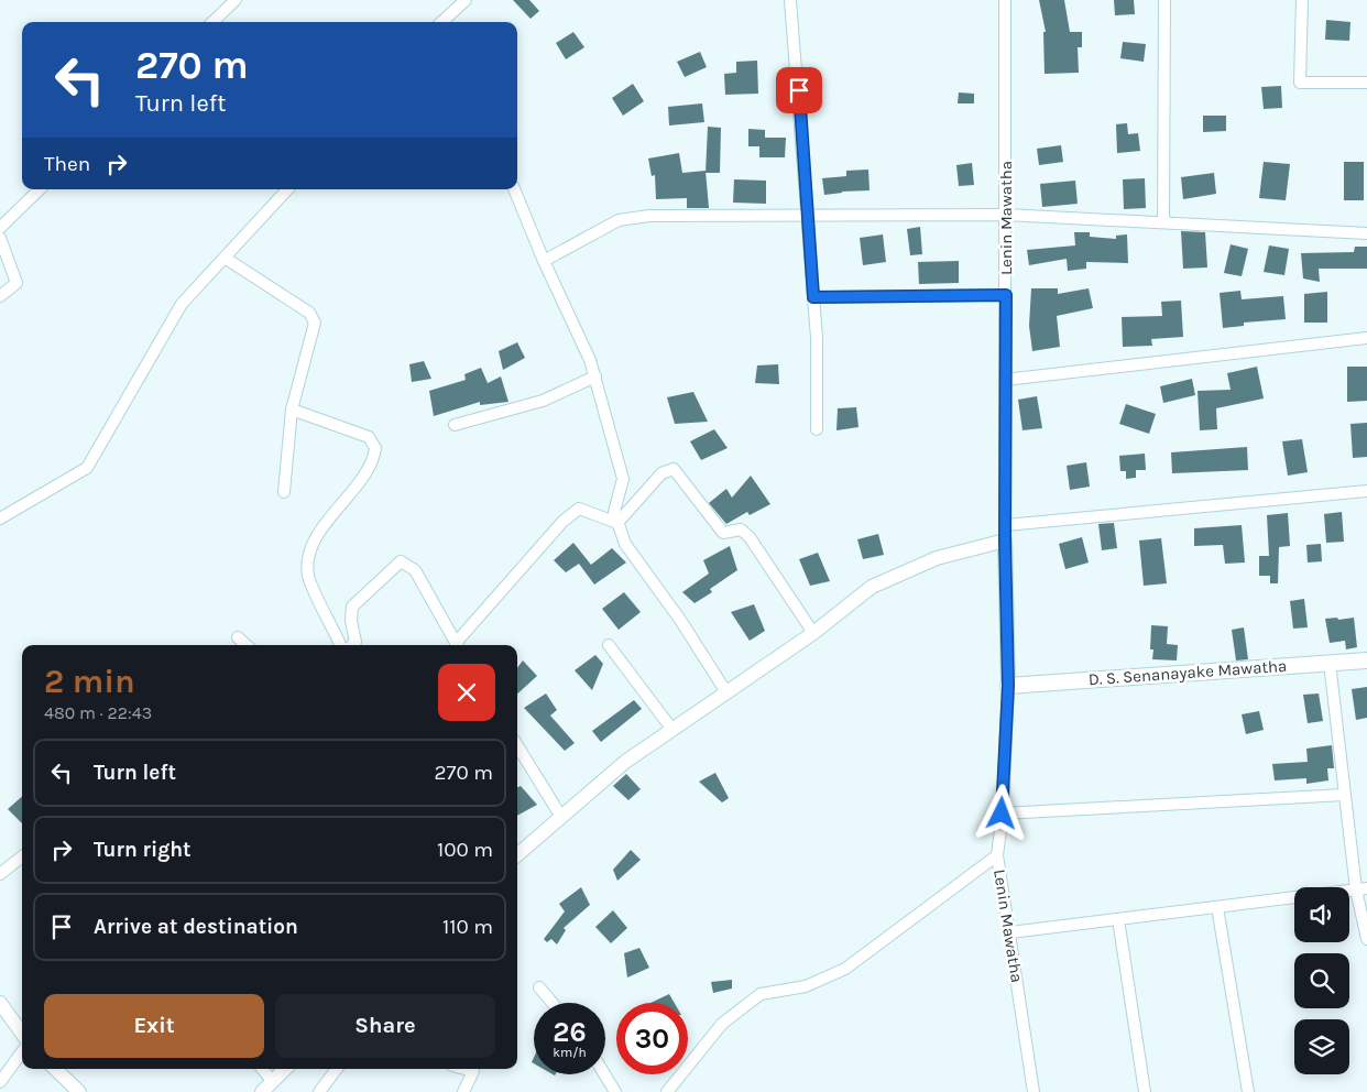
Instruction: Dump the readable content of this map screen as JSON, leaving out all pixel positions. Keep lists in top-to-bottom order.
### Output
{
  "streets": {
    "main road": ["D. S. Senanayake Mawatha"],
    "street": ["Lenin Mawatha"]
  },
  "crossings": [
    ["Lenin Mawatha", "D. S. Senanayake Mawatha"]
  ],
  "page": {
    "turn": ["270 m", "Turn left"],
    "then": "Then",
    "heading": ["2 min", "480 m · 22:43"],
    "list": [
      {
        "name": "Turn left",
        "value": "270 m"
      },
      {
        "name": "Turn right",
        "value": "100 m"
      },
      {
        "name": "Arrive at destination",
        "value": "110 m"
      }
    ],
    "buttons": ["Exit", "Share"],
    "speed": "26 km/h",
    "limit": "30"
  }
}
